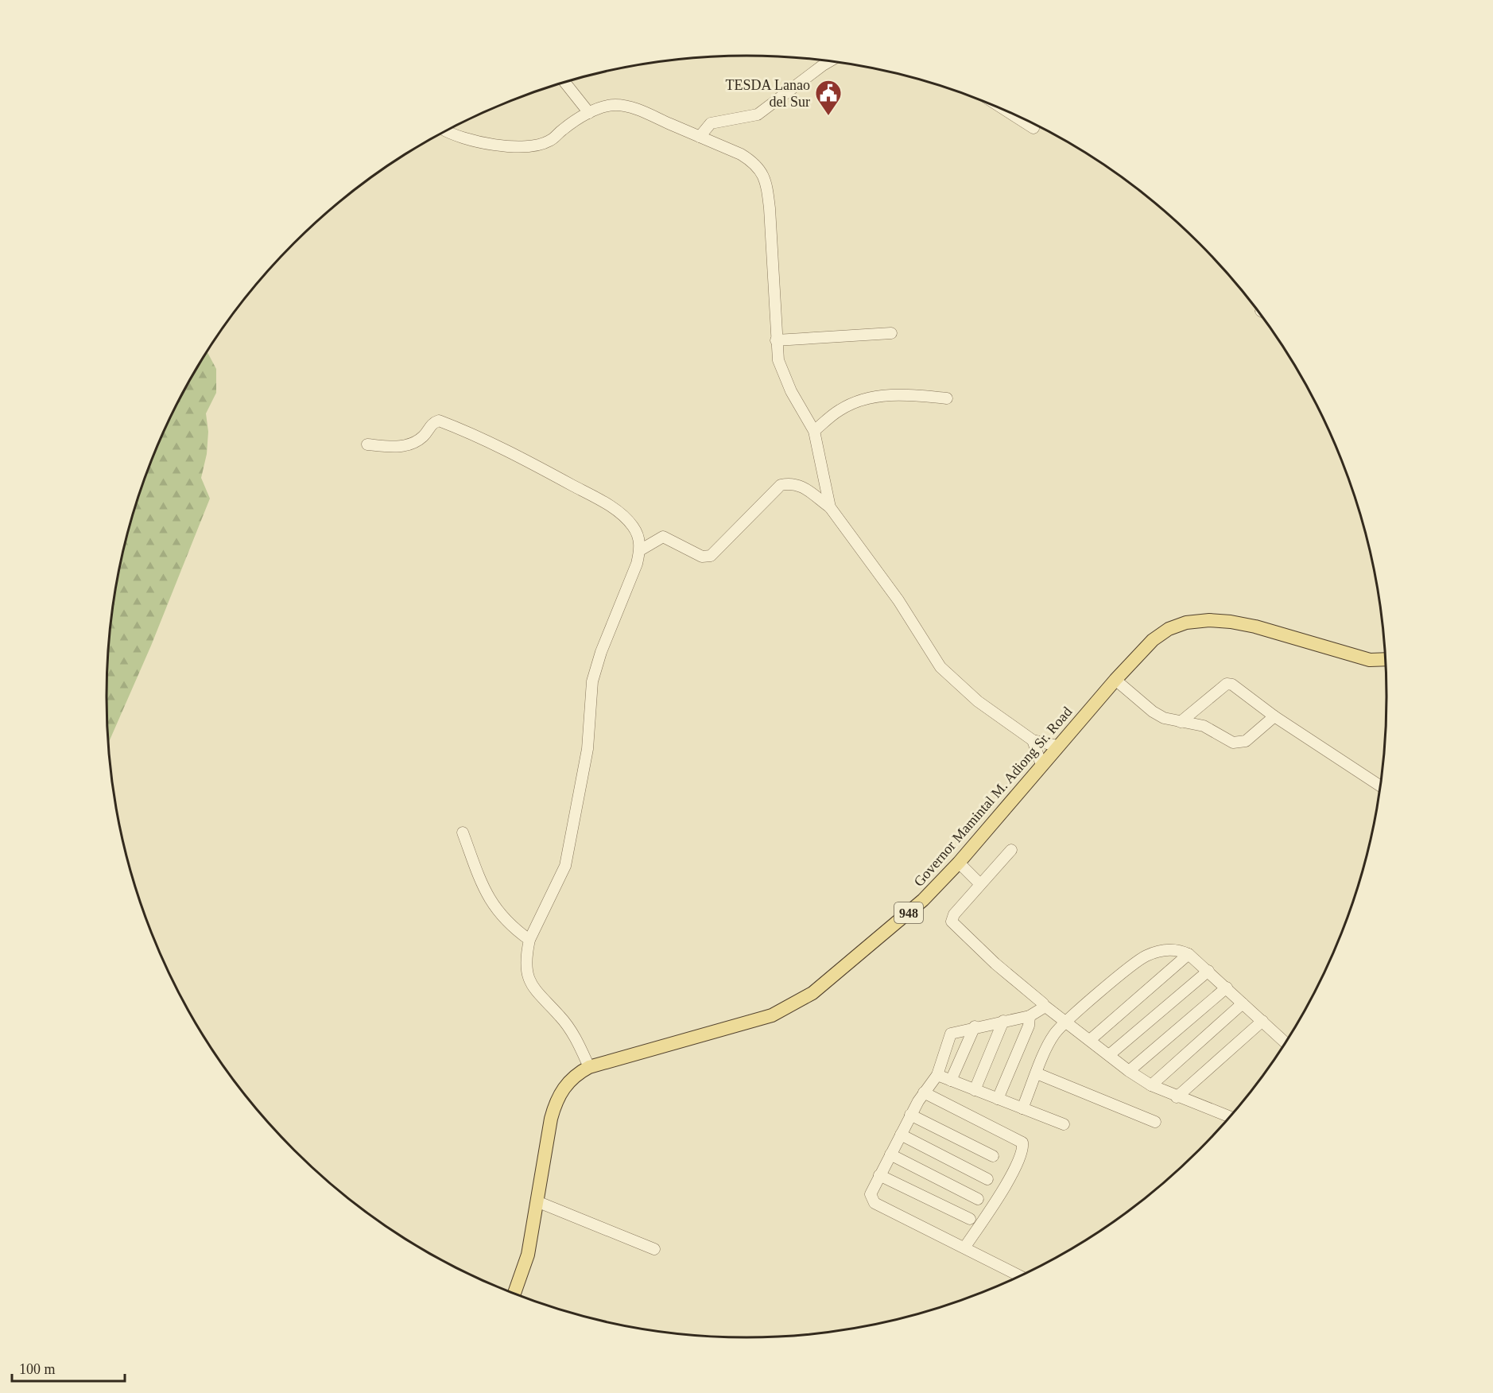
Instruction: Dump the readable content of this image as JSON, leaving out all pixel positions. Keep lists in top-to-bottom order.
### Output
{
  "streets": {
    "main road": ["Governor Mamintal M. Adiong Sr. Road", "948"]
  },
  "places": {
    "public building": ["TESDA Lanao del Sur"]
  },
  "scale_bar": "100 m"
}
